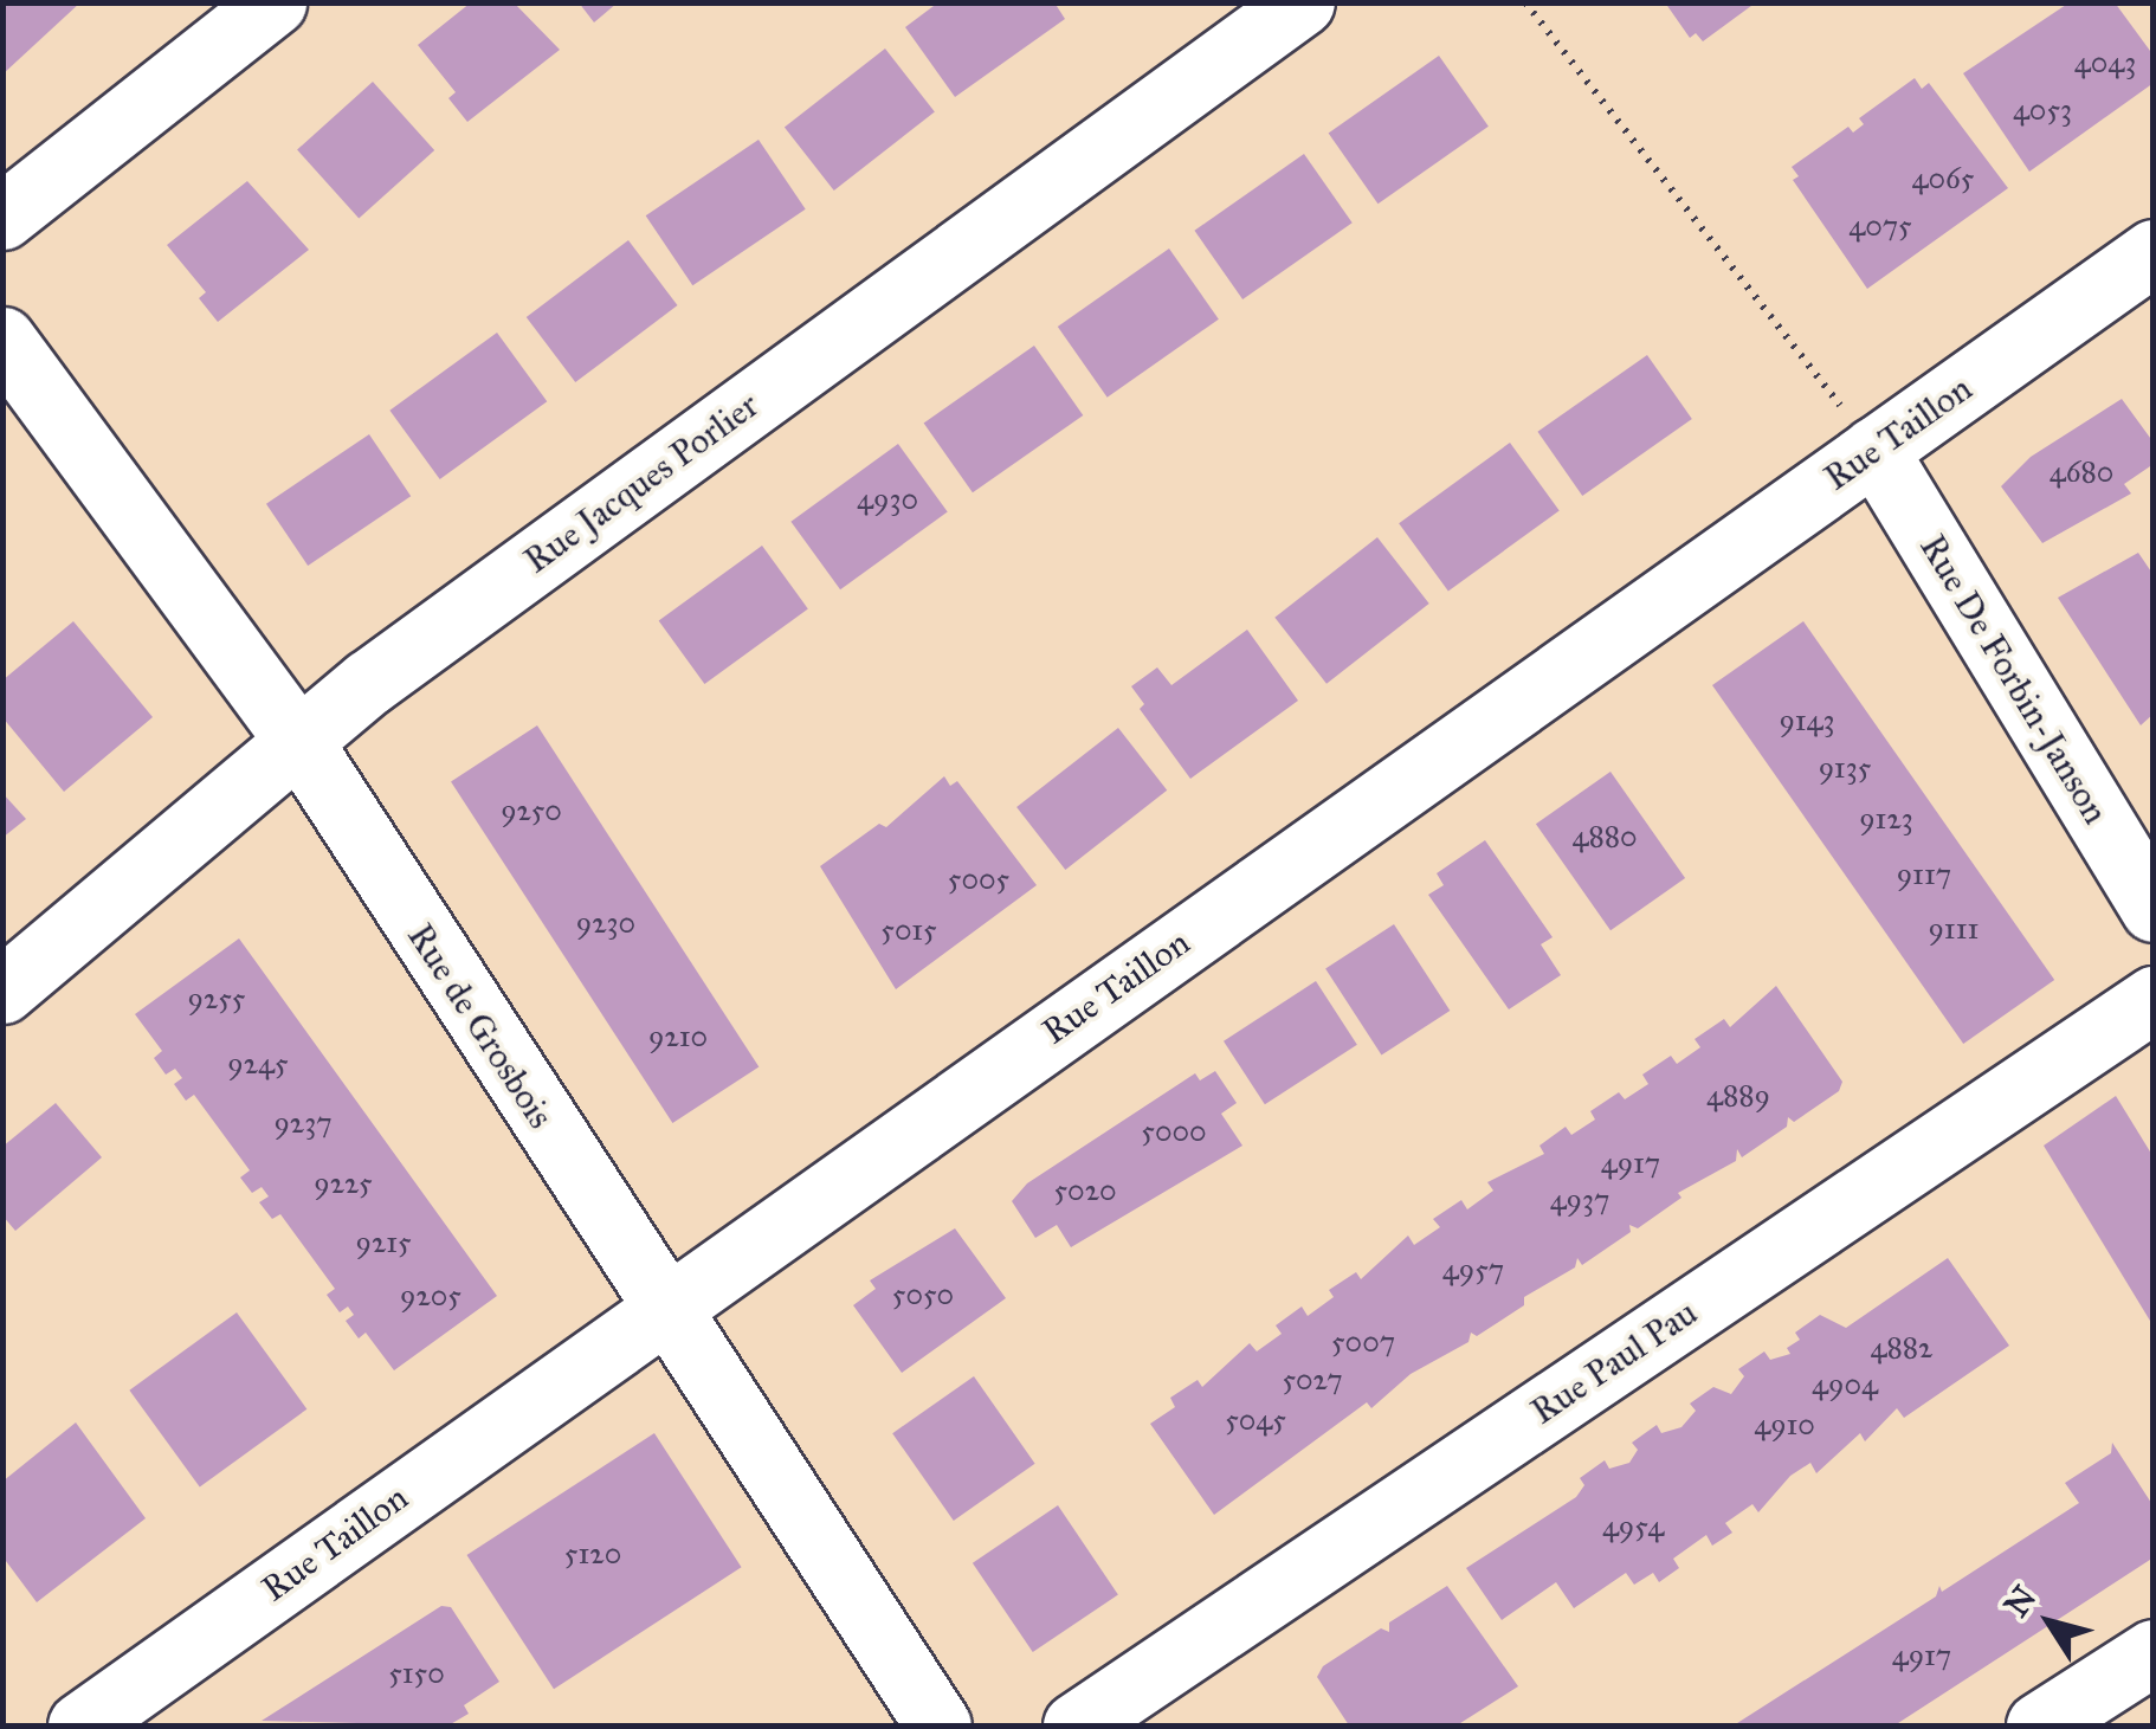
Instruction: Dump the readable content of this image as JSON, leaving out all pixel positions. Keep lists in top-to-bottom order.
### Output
{
  "streets": {
    "street": [
      "Rue Taillon",
      "Rue Jacques Porlier",
      "Rue De Forbin-Janson",
      "Rue de Grosbois",
      "Rue Paul Pau"
    ]
  },
  "crossings": [
    ["Rue Taillon", "Rue De Forbin-Janson"],
    ["Rue Taillon", "Rue de Grosbois"],
    ["Rue Jacques Porlier", "Rue de Grosbois"]
  ],
  "house_numbers": [
    "4043",
    "4053",
    "4065",
    "4075",
    "4680",
    "4930",
    "9143",
    "9135",
    "9250",
    "9123",
    "4880",
    "9117",
    "5005",
    "9230",
    "9111",
    "5015",
    "9255",
    "9210",
    "9245",
    "4889",
    "9237",
    "5000",
    "4917",
    "9225",
    "5020",
    "4937",
    "9215",
    "4957",
    "5050",
    "9205",
    "5007",
    "4882",
    "5027",
    "4904",
    "5045",
    "4910",
    "4954",
    "5120",
    "4917",
    "5150"
  ],
  "north": "top left"
}
